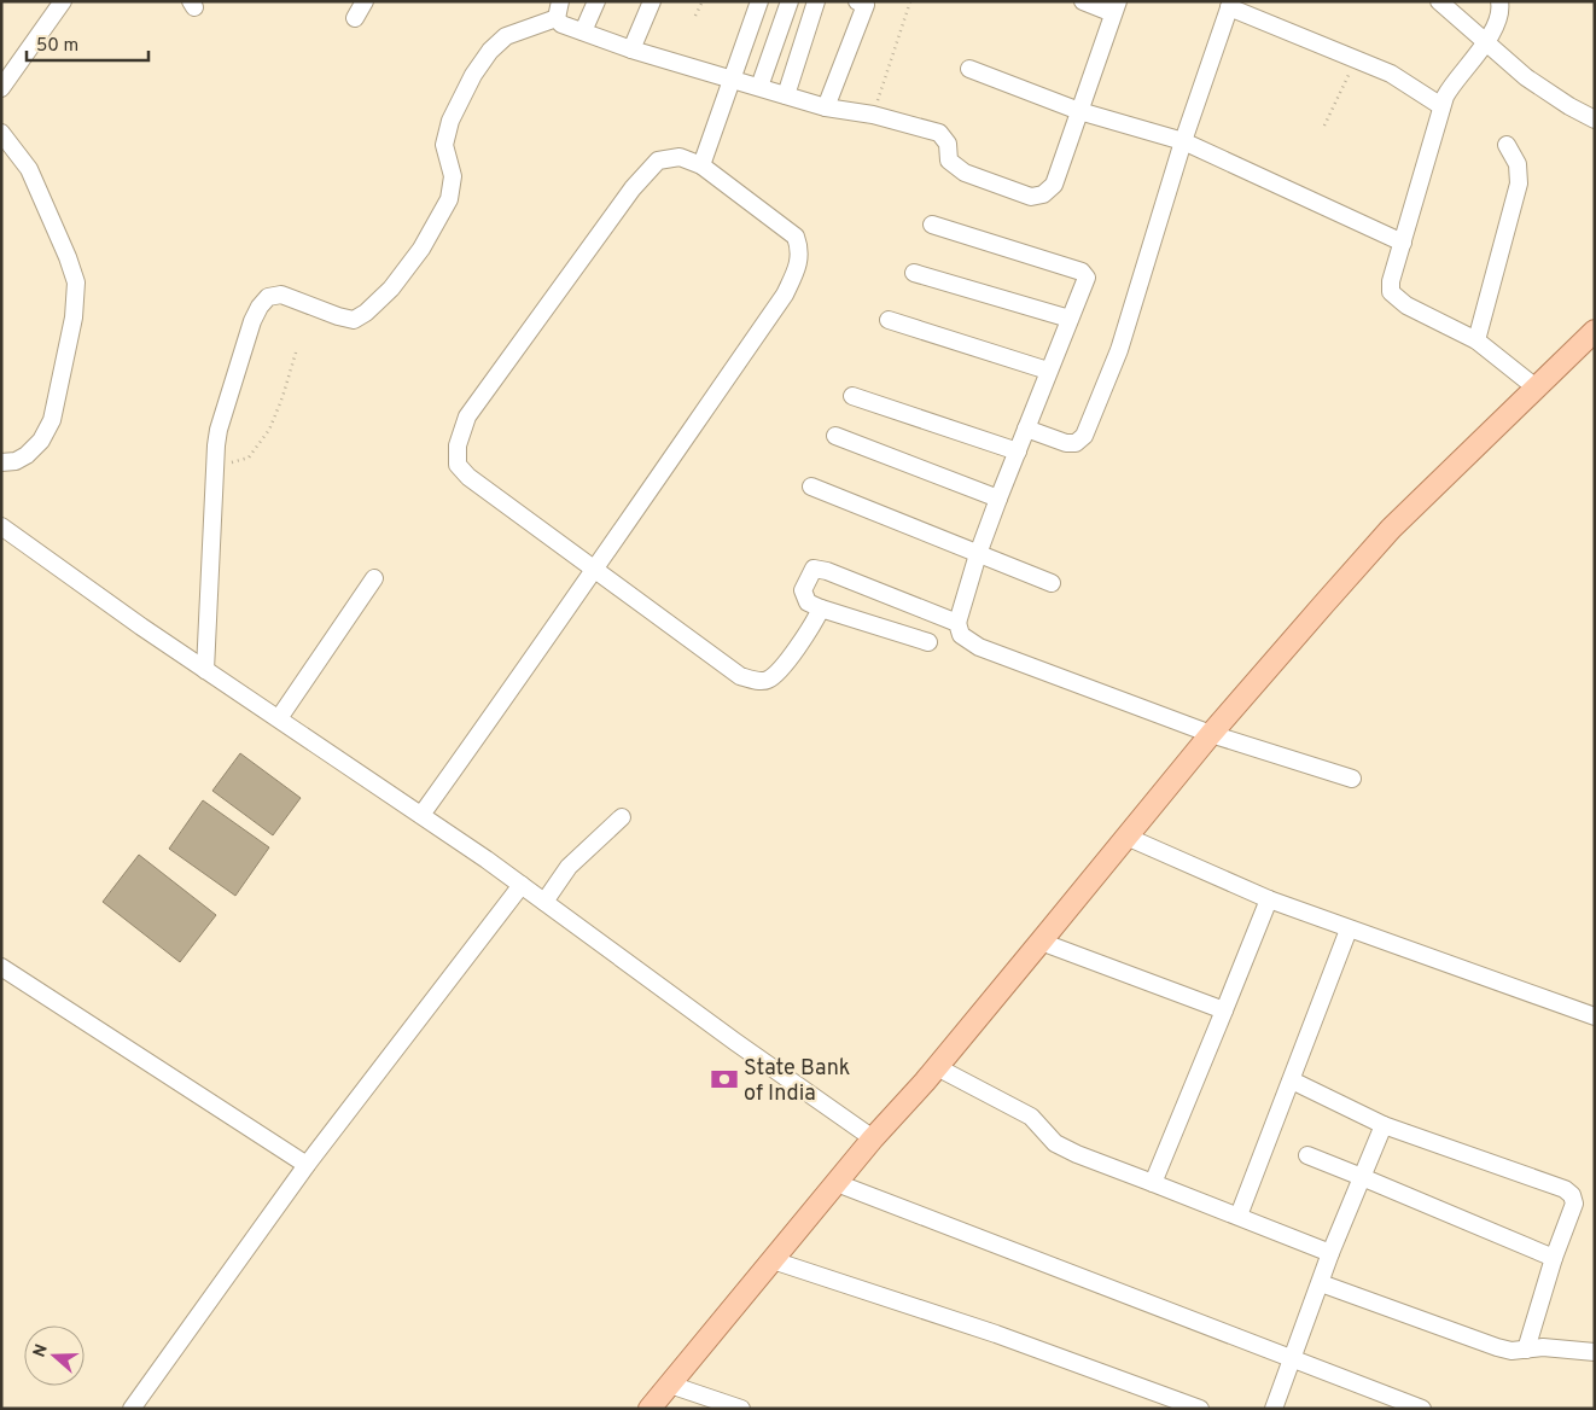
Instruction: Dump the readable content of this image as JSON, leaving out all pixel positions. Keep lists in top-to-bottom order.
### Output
{
  "places": {
    "bank": ["State Bank of India"]
  },
  "scale_bar": "50 m",
  "north": "left"
}
